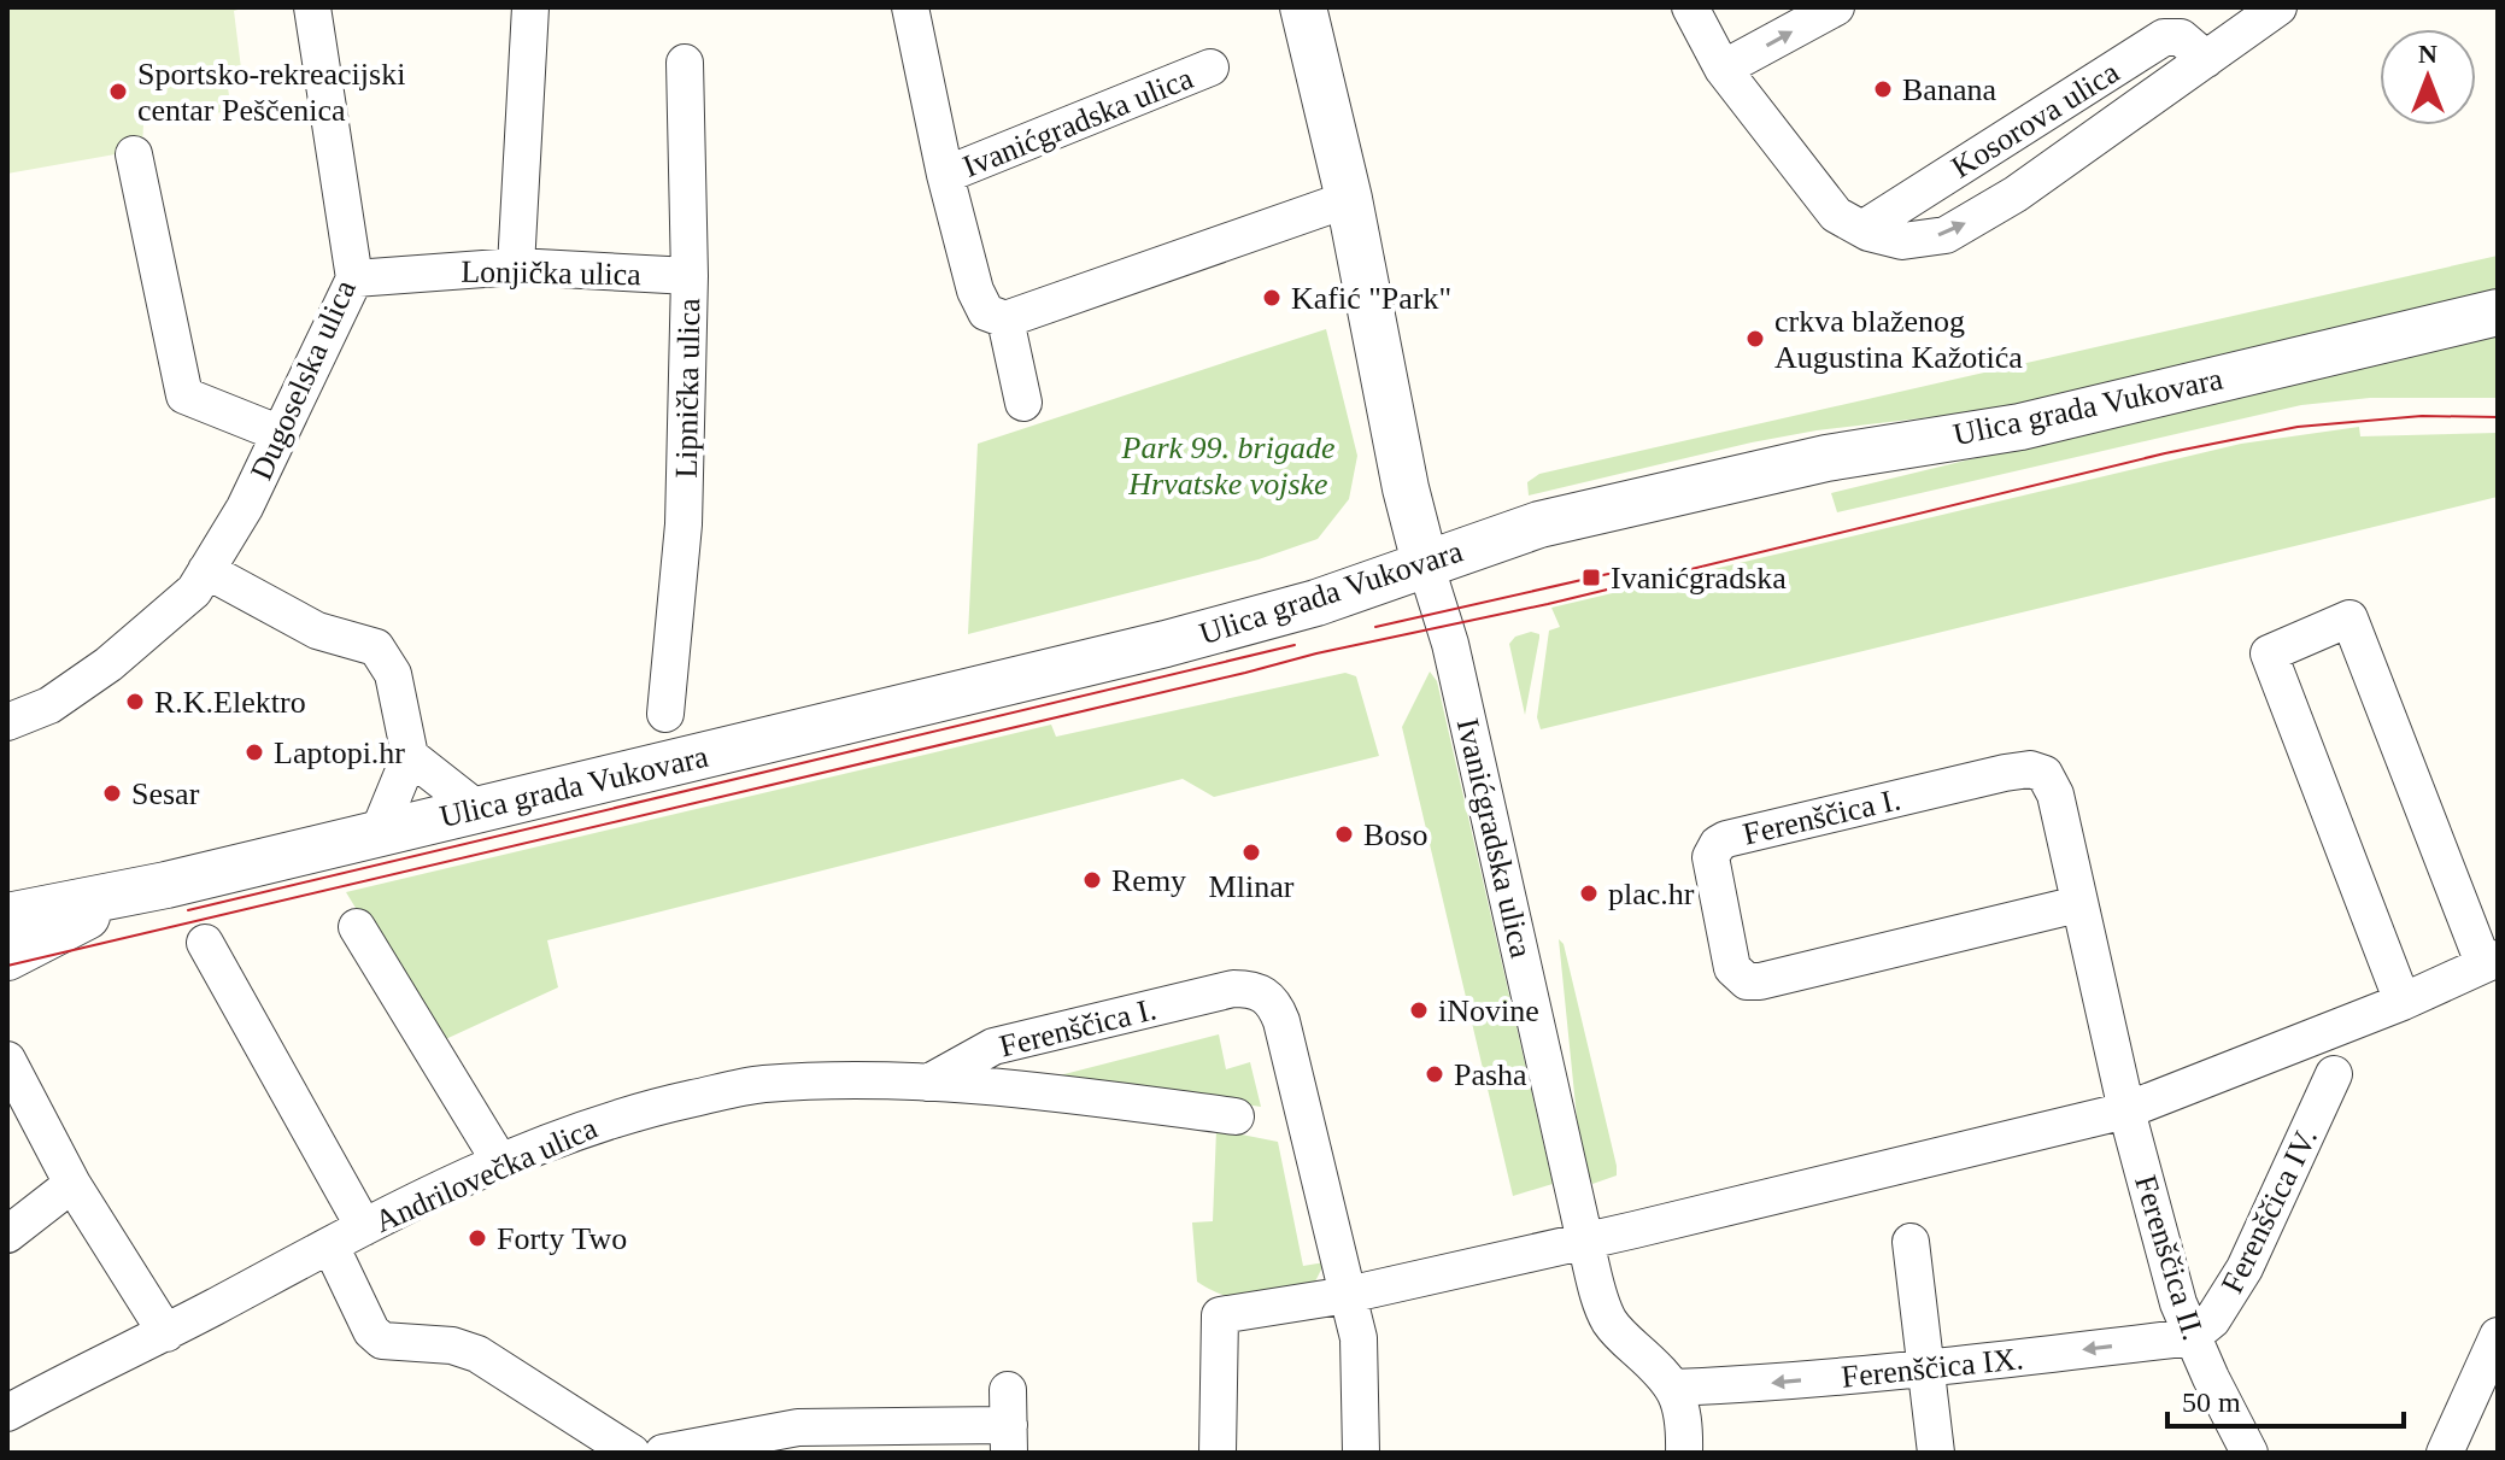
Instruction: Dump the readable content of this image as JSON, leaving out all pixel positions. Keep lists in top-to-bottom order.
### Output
{
  "streets": {
    "street": [
      "Kosorova ulica",
      "Ivanićgradska ulica",
      "Lonjička ulica",
      "Dugoselska ulica",
      "Lipnička ulica",
      "Ulica grada Vukovara",
      "Ferenščica I.",
      "Andrilovečka ulica",
      "Ferenščica IV.",
      "Ferenščica II.",
      "Ferenščica IX."
    ]
  },
  "crossings": [
    ["Ivanićgradska ulica", "Ulica grada Vukovara"],
    ["Ivanićgradska ulica", "Ferenščica IX."],
    ["Lonjička ulica", "Dugoselska ulica"],
    ["Lonjička ulica", "Lipnička ulica"],
    ["Ferenščica I.", "Andrilovečka ulica"],
    ["Ferenščica I.", "Ferenščica II."],
    ["Ferenščica IV.", "Ferenščica II."],
    ["Ferenščica IV.", "Ferenščica IX."],
    ["Ferenščica II.", "Ferenščica IX."]
  ],
  "parks": ["Park 99. brigade Hrvatske vojske"],
  "places": {
    "other": [
      "Banana",
      "Sportsko-rekreacijski centar Peščenica",
      "Kafić \"Park\"",
      "crkva blaženog Augustina Kažotića",
      "R.K.Elektro",
      "Laptopi.hr",
      "Sesar",
      "Boso",
      "Mlinar",
      "Remy",
      "plac.hr",
      "iNovine",
      "Pasha",
      "Forty Two"
    ],
    "transit": ["Ivanićgradska"]
  },
  "scale_bar": "50 m",
  "north": "top"
}
